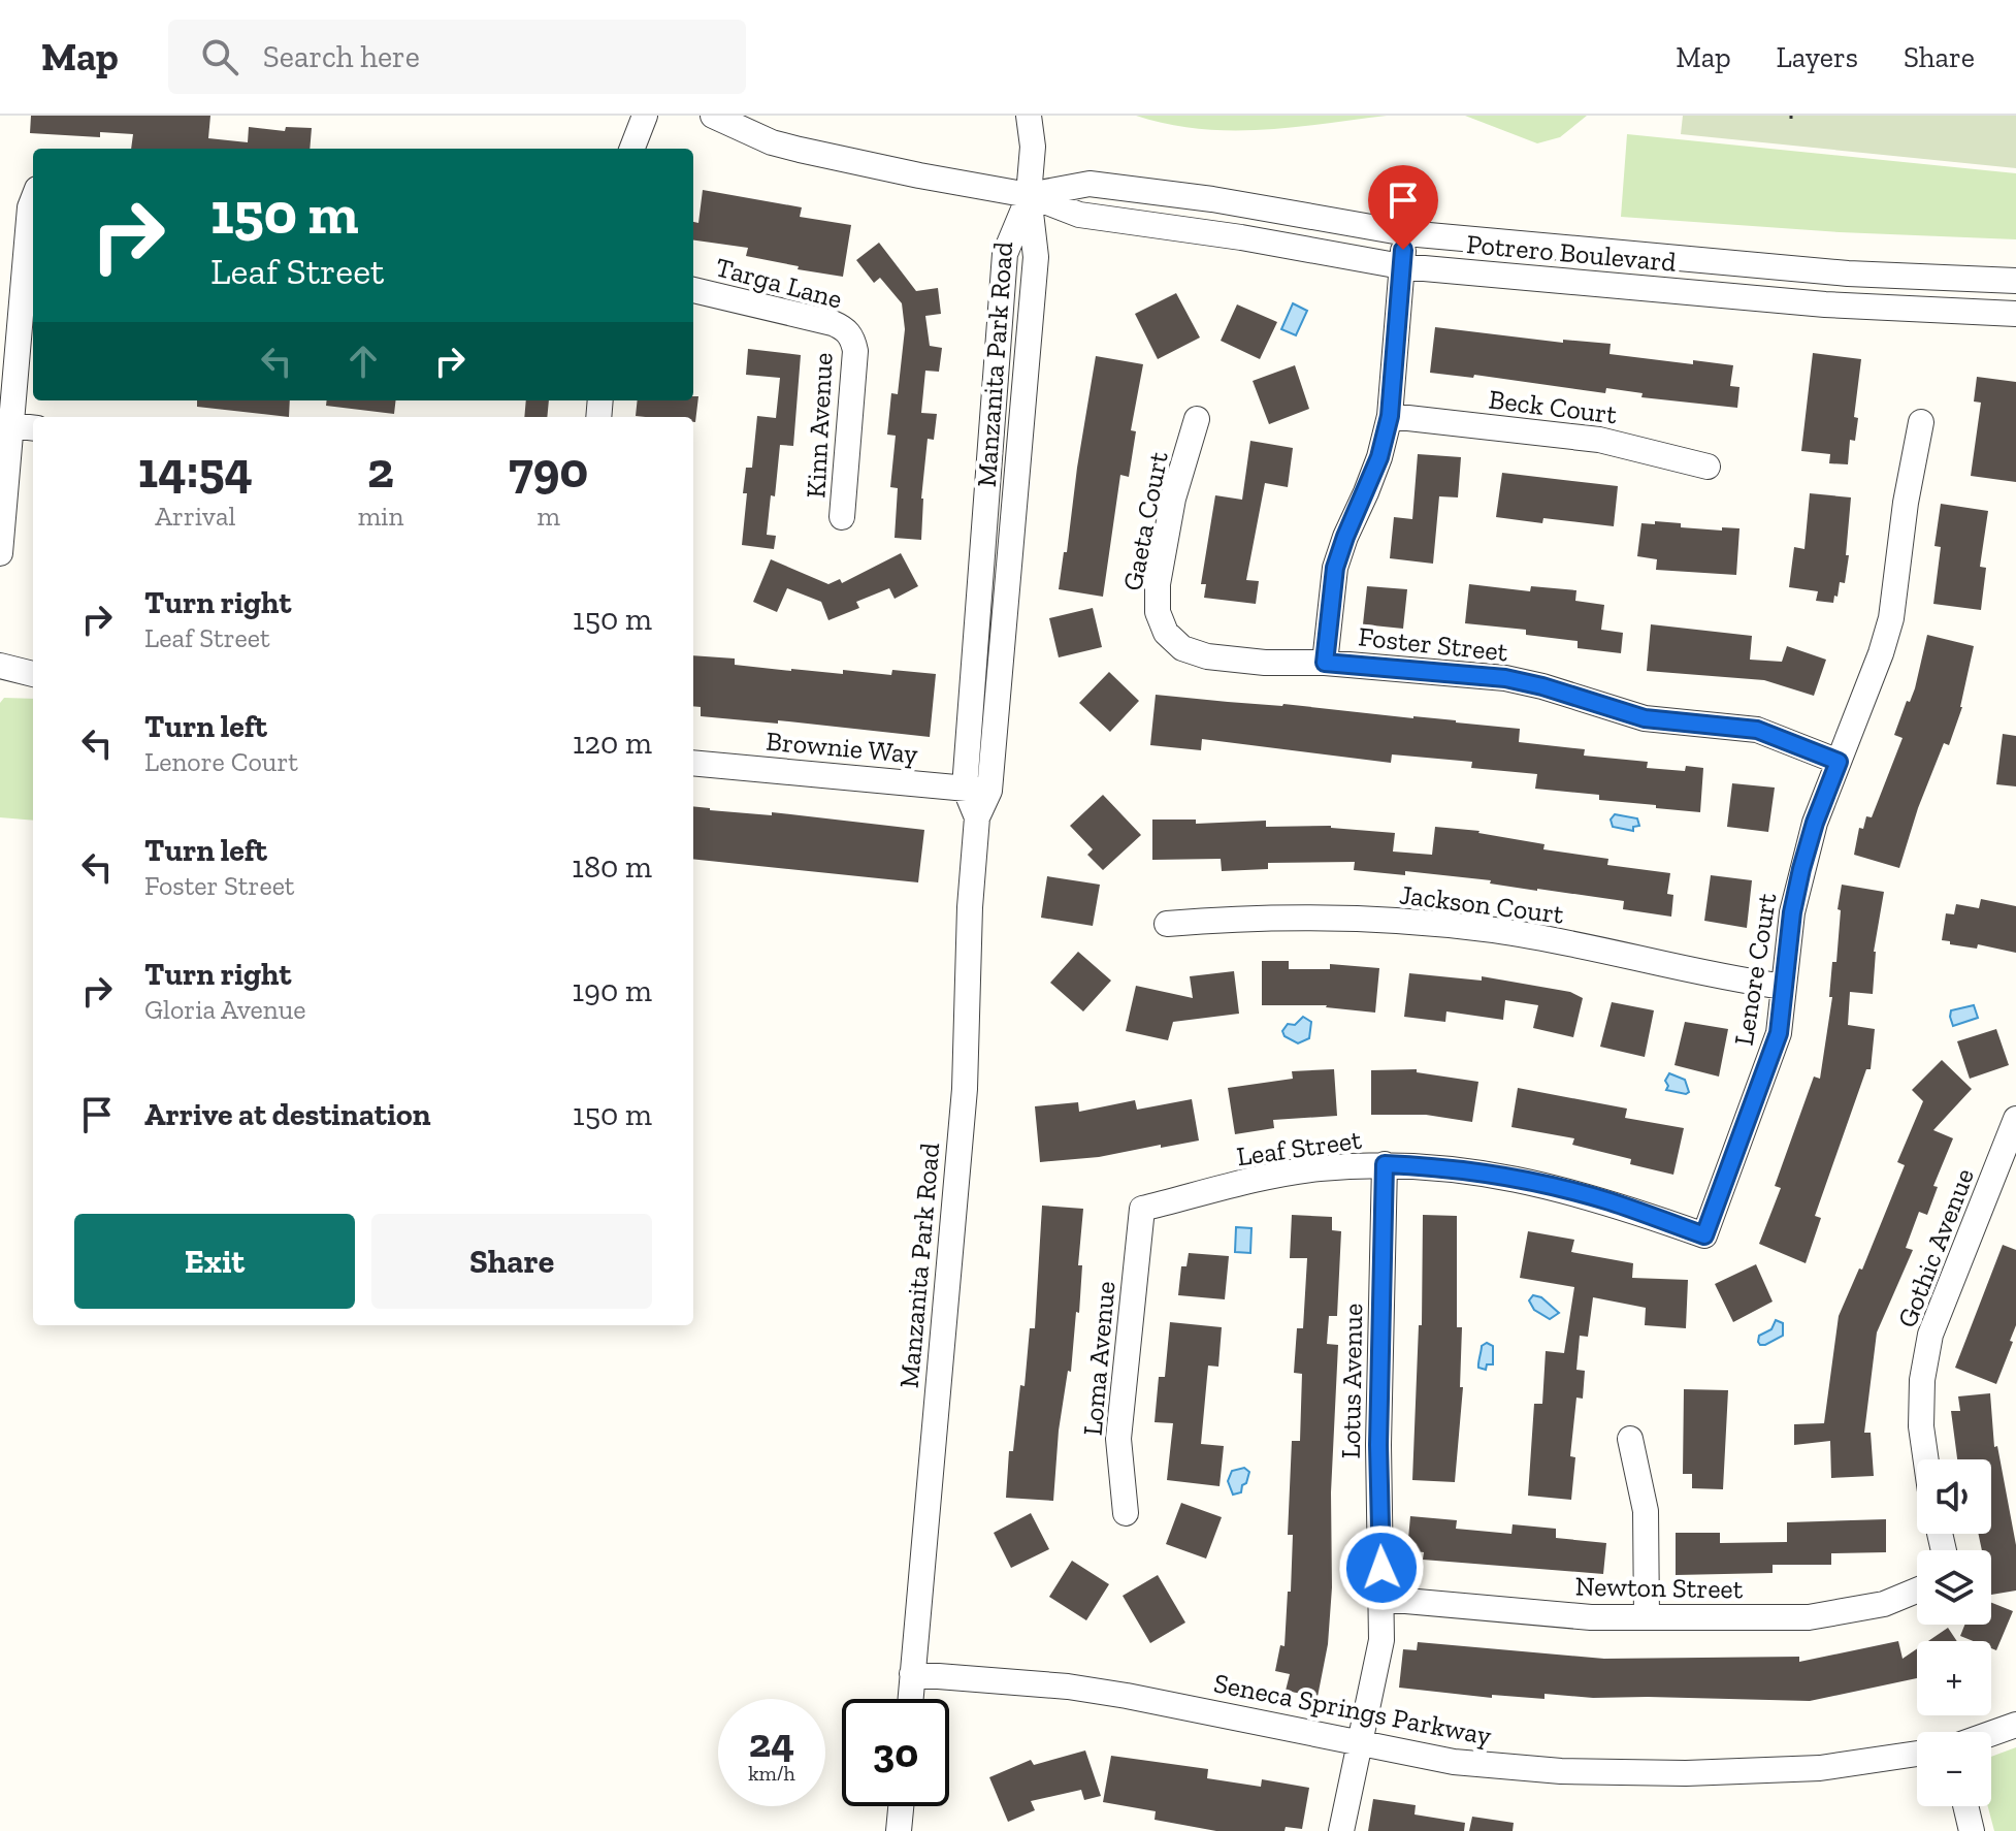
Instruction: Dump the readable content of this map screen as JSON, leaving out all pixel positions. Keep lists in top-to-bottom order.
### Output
{
  "streets": {
    "street": [
      "Potrero Boulevard",
      "Targa Lane",
      "Manzanita Park Road",
      "Beck Court",
      "Kinn Avenue",
      "Gaeta Court",
      "Foster Street",
      "Brownie Way",
      "Jackson Court",
      "Lenore Court",
      "Leaf Street",
      "Gothic Avenue",
      "Loma Avenue",
      "Lotus Avenue",
      "Newton Street",
      "Seneca Springs Parkway"
    ]
  },
  "crossings": [
    ["Potrero Boulevard", "Manzanita Park Road"],
    ["Targa Lane", "Kinn Avenue"],
    ["Manzanita Park Road", "Brownie Way"],
    ["Manzanita Park Road", "Seneca Springs Parkway"],
    ["Gaeta Court", "Foster Street"],
    ["Foster Street", "Lenore Court"],
    ["Jackson Court", "Lenore Court"],
    ["Lenore Court", "Leaf Street"],
    ["Leaf Street", "Loma Avenue"],
    ["Leaf Street", "Lotus Avenue"],
    ["Lotus Avenue", "Newton Street"],
    ["Lotus Avenue", "Seneca Springs Parkway"]
  ],
  "page": {
    "header": "Map",
    "search": "Search here",
    "nav": ["Map", "Layers", "Share"],
    "turn": ["150 m", "Leaf Street"],
    "eta": [
      "14:54",
      "Arrival",
      "2",
      "min",
      "790",
      "m"
    ],
    "list": [
      {
        "name": "Turn right",
        "note": "Leaf Street",
        "value": "150 m"
      },
      {
        "name": "Turn left",
        "note": "Lenore Court",
        "value": "120 m"
      },
      {
        "name": "Turn left",
        "note": "Foster Street",
        "value": "180 m"
      },
      {
        "name": "Turn right",
        "note": "Gloria Avenue",
        "value": "190 m"
      },
      {
        "name": "Arrive at destination",
        "value": "150 m"
      }
    ],
    "buttons": ["Exit", "Share"],
    "map_buttons": ["+", "−"],
    "speed": "24 km/h",
    "limit": "30"
  }
}
